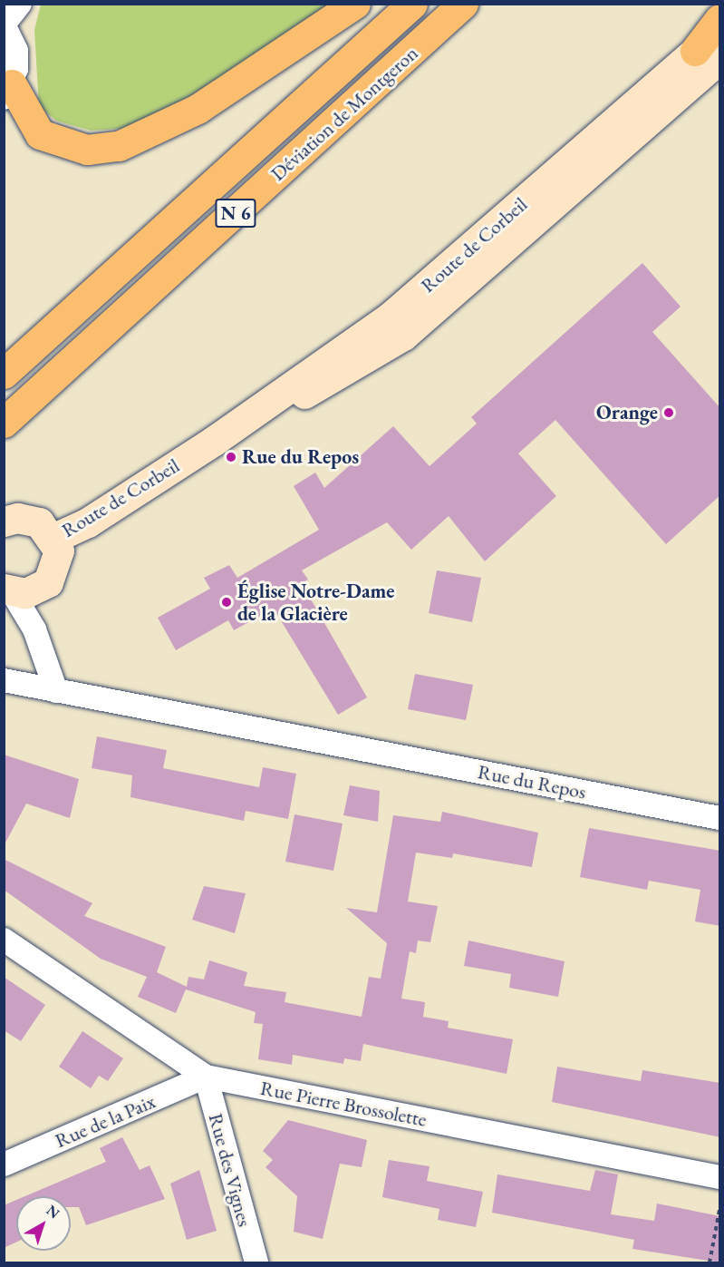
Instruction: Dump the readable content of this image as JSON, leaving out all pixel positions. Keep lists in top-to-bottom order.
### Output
{
  "streets": {
    "main road": ["Déviation de Montgeron", "N 6", "Route de Corbeil"],
    "street": [
      "Rue du Repos",
      "Rue Pierre Brossolette",
      "Rue de la Paix",
      "Rue des Vignes"
    ]
  },
  "crossings": [
    ["Rue Pierre Brossolette", "Rue de la Paix"],
    ["Rue Pierre Brossolette", "Rue des Vignes"],
    ["Rue de la Paix", "Rue des Vignes"]
  ],
  "places": ["Orange", "Rue du Repos", "Église Notre-Dame de la Glacière"],
  "north": "top right"
}
